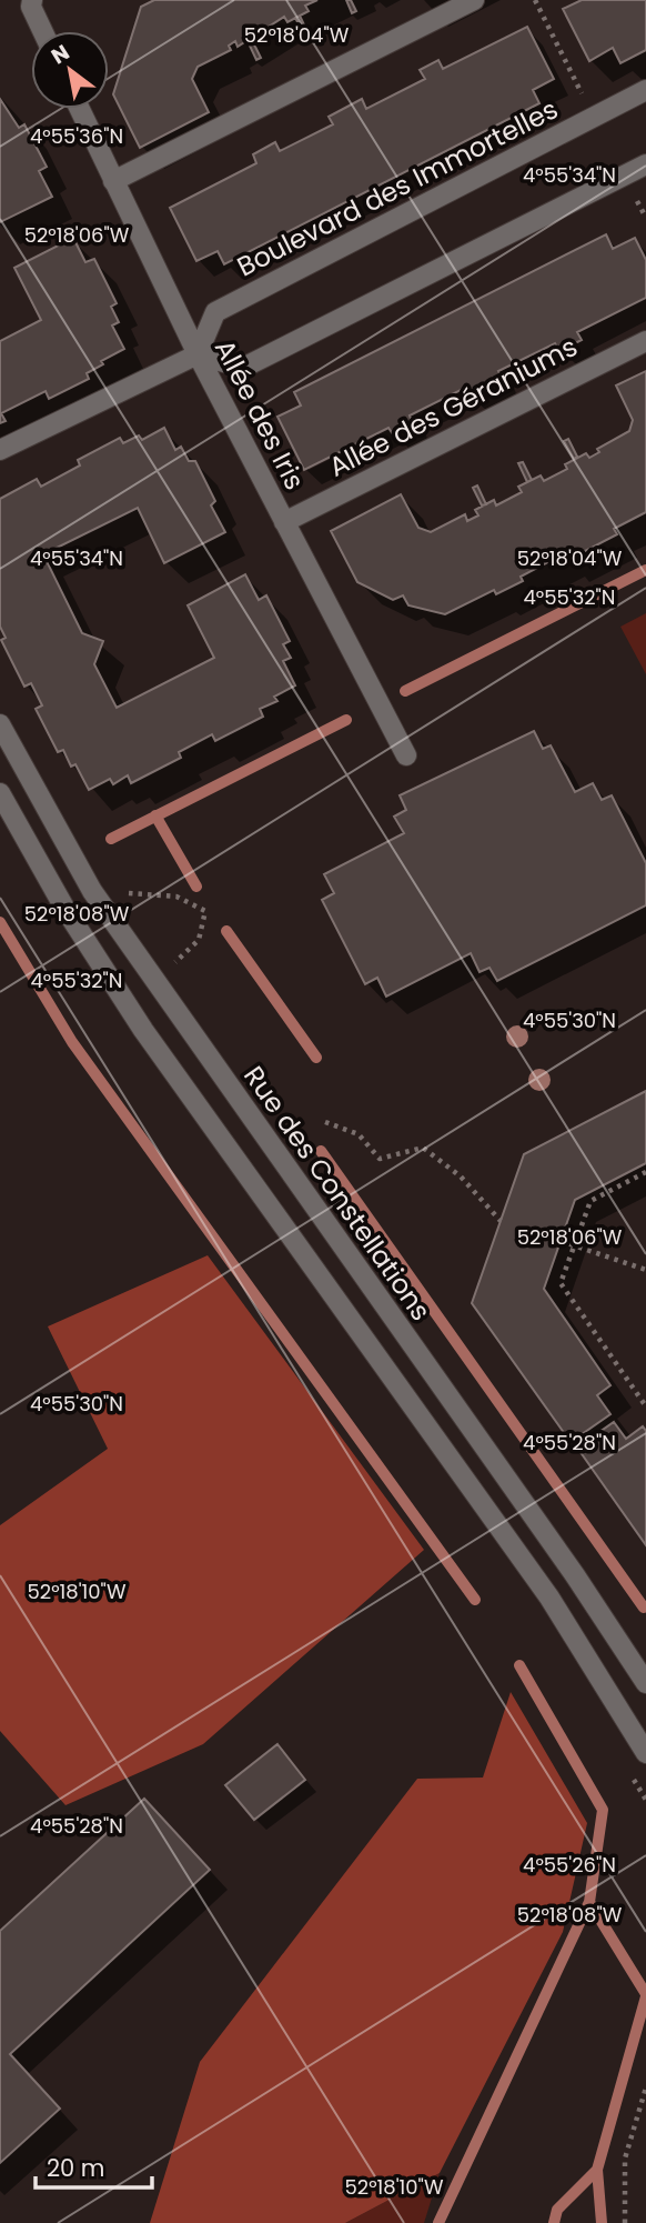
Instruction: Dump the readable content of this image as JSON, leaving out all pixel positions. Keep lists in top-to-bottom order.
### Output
{
  "streets": {
    "street": [
      "Boulevard des Immortelles",
      "Allée des Géraniums",
      "Allée des Iris",
      "Rue des Constellations"
    ]
  },
  "crossings": [
    ["Boulevard des Immortelles", "Allée des Iris"],
    ["Allée des Géraniums", "Allée des Iris"]
  ],
  "scale_bar": "20 m",
  "north": "top left",
  "coordinates": [
    "52°18'04\"W",
    "4°55'36\"N",
    "4°55'34\"N",
    "52°18'06\"W",
    "4°55'32\"N",
    "52°18'08\"W",
    "4°55'30\"N",
    "4°55'28\"N",
    "52°18'10\"W",
    "4°55'26\"N"
  ]
}
